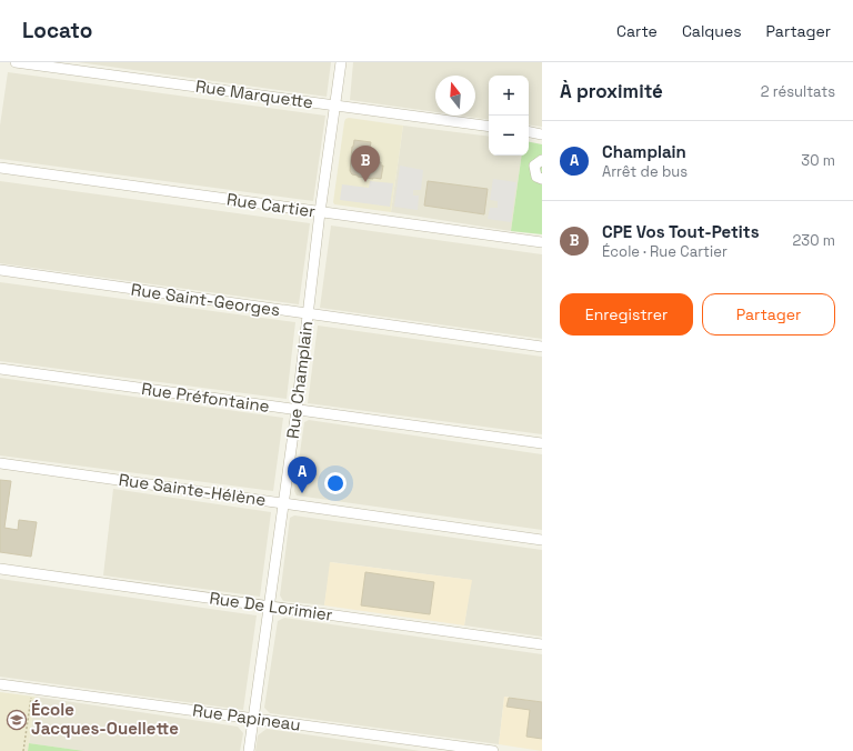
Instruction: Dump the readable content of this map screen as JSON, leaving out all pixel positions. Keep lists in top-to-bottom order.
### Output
{
  "streets": {
    "street": [
      "Rue Marquette",
      "Rue Cartier",
      "Rue Saint-Georges",
      "Rue Champlain",
      "Rue Préfontaine",
      "Rue Sainte-Hélène",
      "Rue De Lorimier",
      "Rue Papineau"
    ]
  },
  "crossings": [
    ["Rue Marquette", "Rue Champlain"],
    ["Rue Cartier", "Rue Champlain"],
    ["Rue Saint-Georges", "Rue Champlain"],
    ["Rue Champlain", "Rue Préfontaine"],
    ["Rue Champlain", "Rue Sainte-Hélène"],
    ["Rue Champlain", "Rue De Lorimier"],
    ["Rue Champlain", "Rue Papineau"]
  ],
  "places": {
    "school or university": ["École Jacques-Ouellette"]
  },
  "north": "top",
  "page": {
    "header": "Locato",
    "nav": ["Carte", "Calques", "Partager"],
    "heading": ["À proximité", "2 résultats"],
    "map_buttons": ["+", "−"],
    "list": [
      {
        "mark": "A",
        "name": "Champlain",
        "note": "Arrêt de bus",
        "value": "30 m"
      },
      {
        "mark": "B",
        "name": "CPE Vos Tout-Petits",
        "note": "École · Rue Cartier",
        "value": "230 m"
      }
    ],
    "pins": ["B", "A"],
    "buttons": ["Enregistrer", "Partager"]
  }
}
